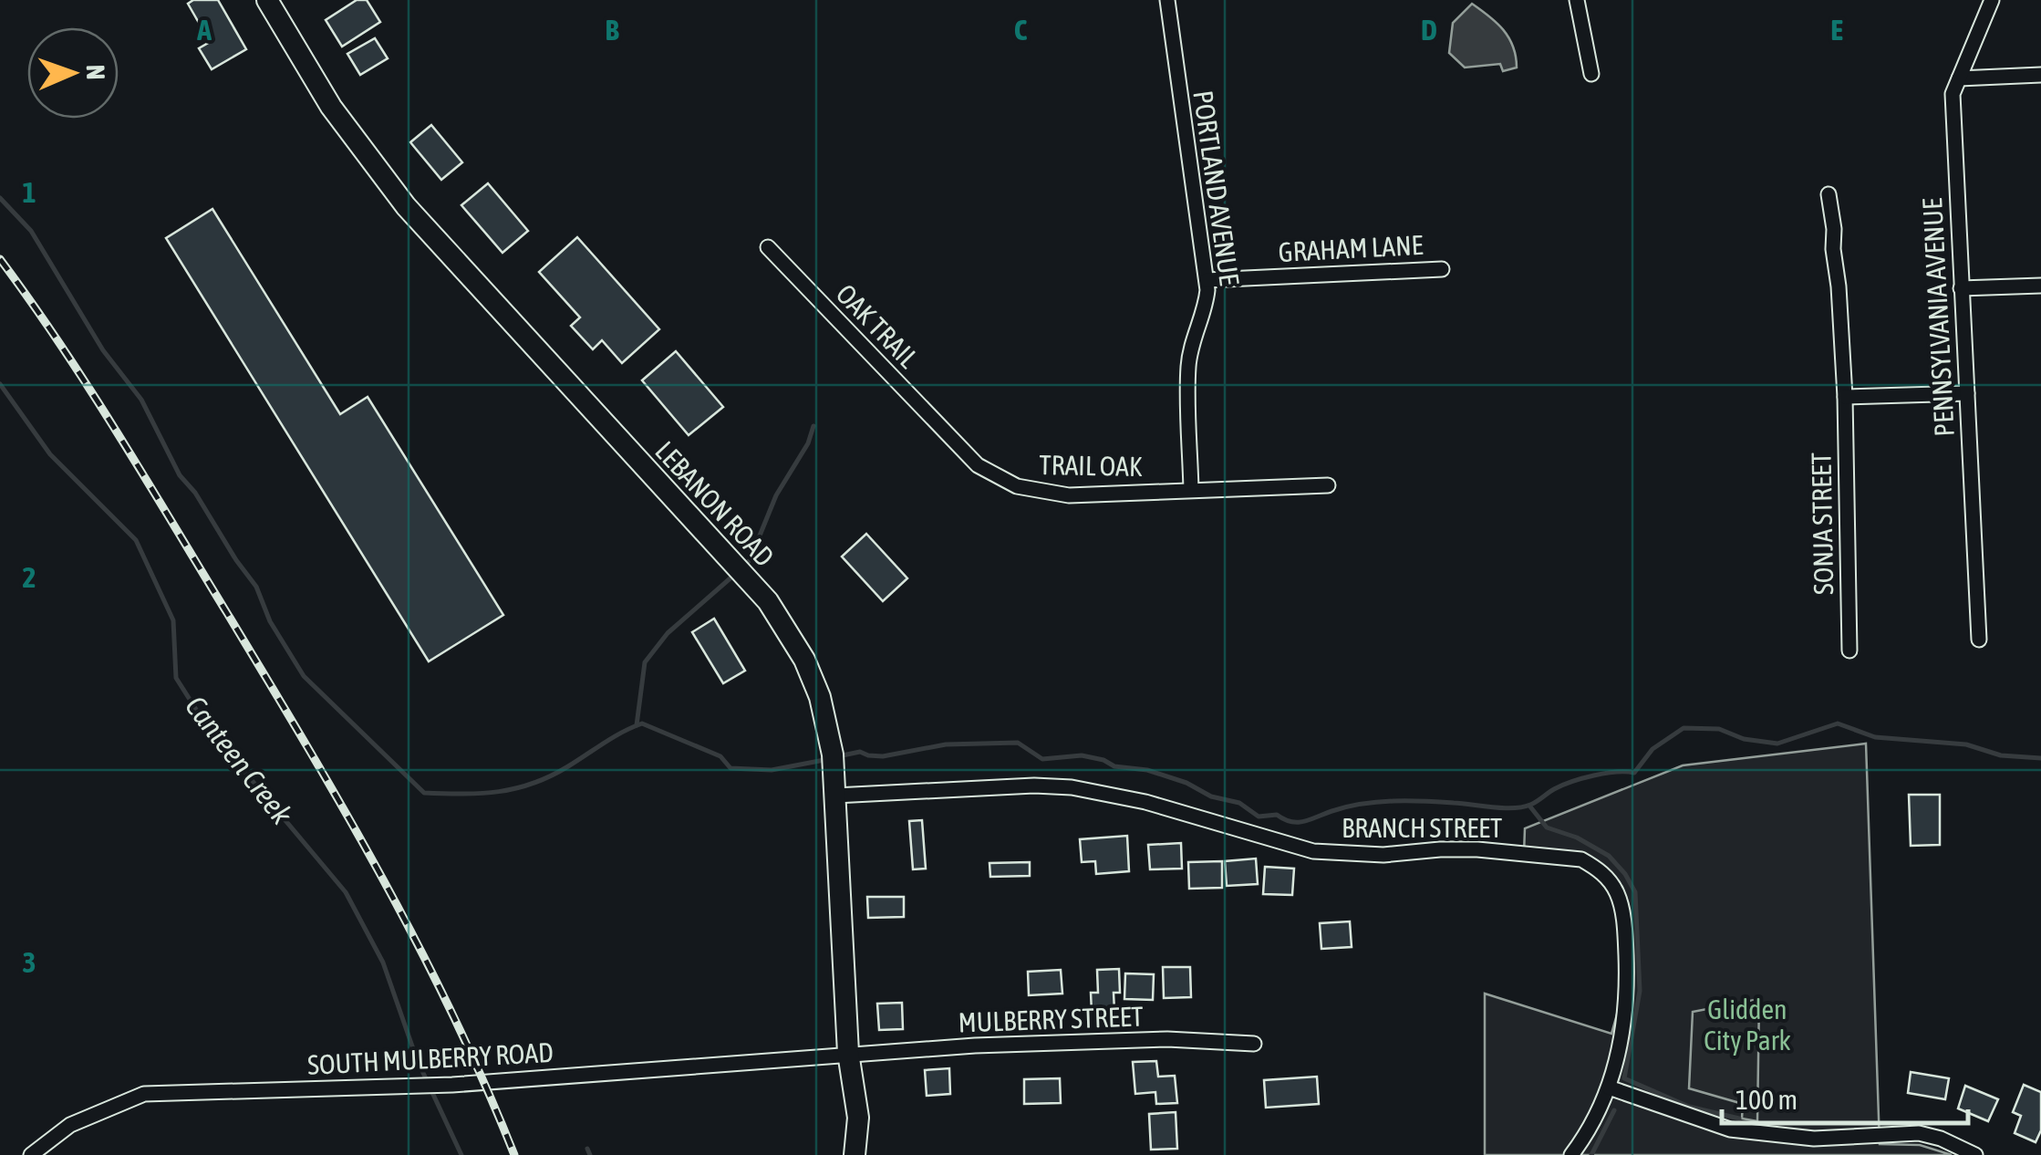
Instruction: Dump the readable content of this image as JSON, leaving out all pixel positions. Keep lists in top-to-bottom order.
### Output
{
  "streets": {
    "street": [
      "PORTLAND AVENUE",
      "GRAHAM LANE",
      "PENNSYLVANIA AVENUE",
      "OAK TRAIL",
      "TRAIL OAK",
      "LEBANON ROAD",
      "SONJA STREET",
      "BRANCH STREET",
      "MULBERRY STREET",
      "SOUTH MULBERRY ROAD"
    ]
  },
  "crossings": [
    ["PORTLAND AVENUE", "GRAHAM LANE"],
    ["PORTLAND AVENUE", "TRAIL OAK"],
    ["OAK TRAIL", "TRAIL OAK"],
    ["LEBANON ROAD", "BRANCH STREET"],
    ["LEBANON ROAD", "MULBERRY STREET"],
    ["LEBANON ROAD", "SOUTH MULBERRY ROAD"],
    ["MULBERRY STREET", "SOUTH MULBERRY ROAD"]
  ],
  "water": ["Canteen Creek"],
  "parks": ["Glidden City Park"],
  "scale_bar": "100 m",
  "north": "right",
  "grid": {
    "columns": [
      "A",
      "B",
      "C",
      "D",
      "E"
    ],
    "rows": ["1", "2", "3"]
  }
}
